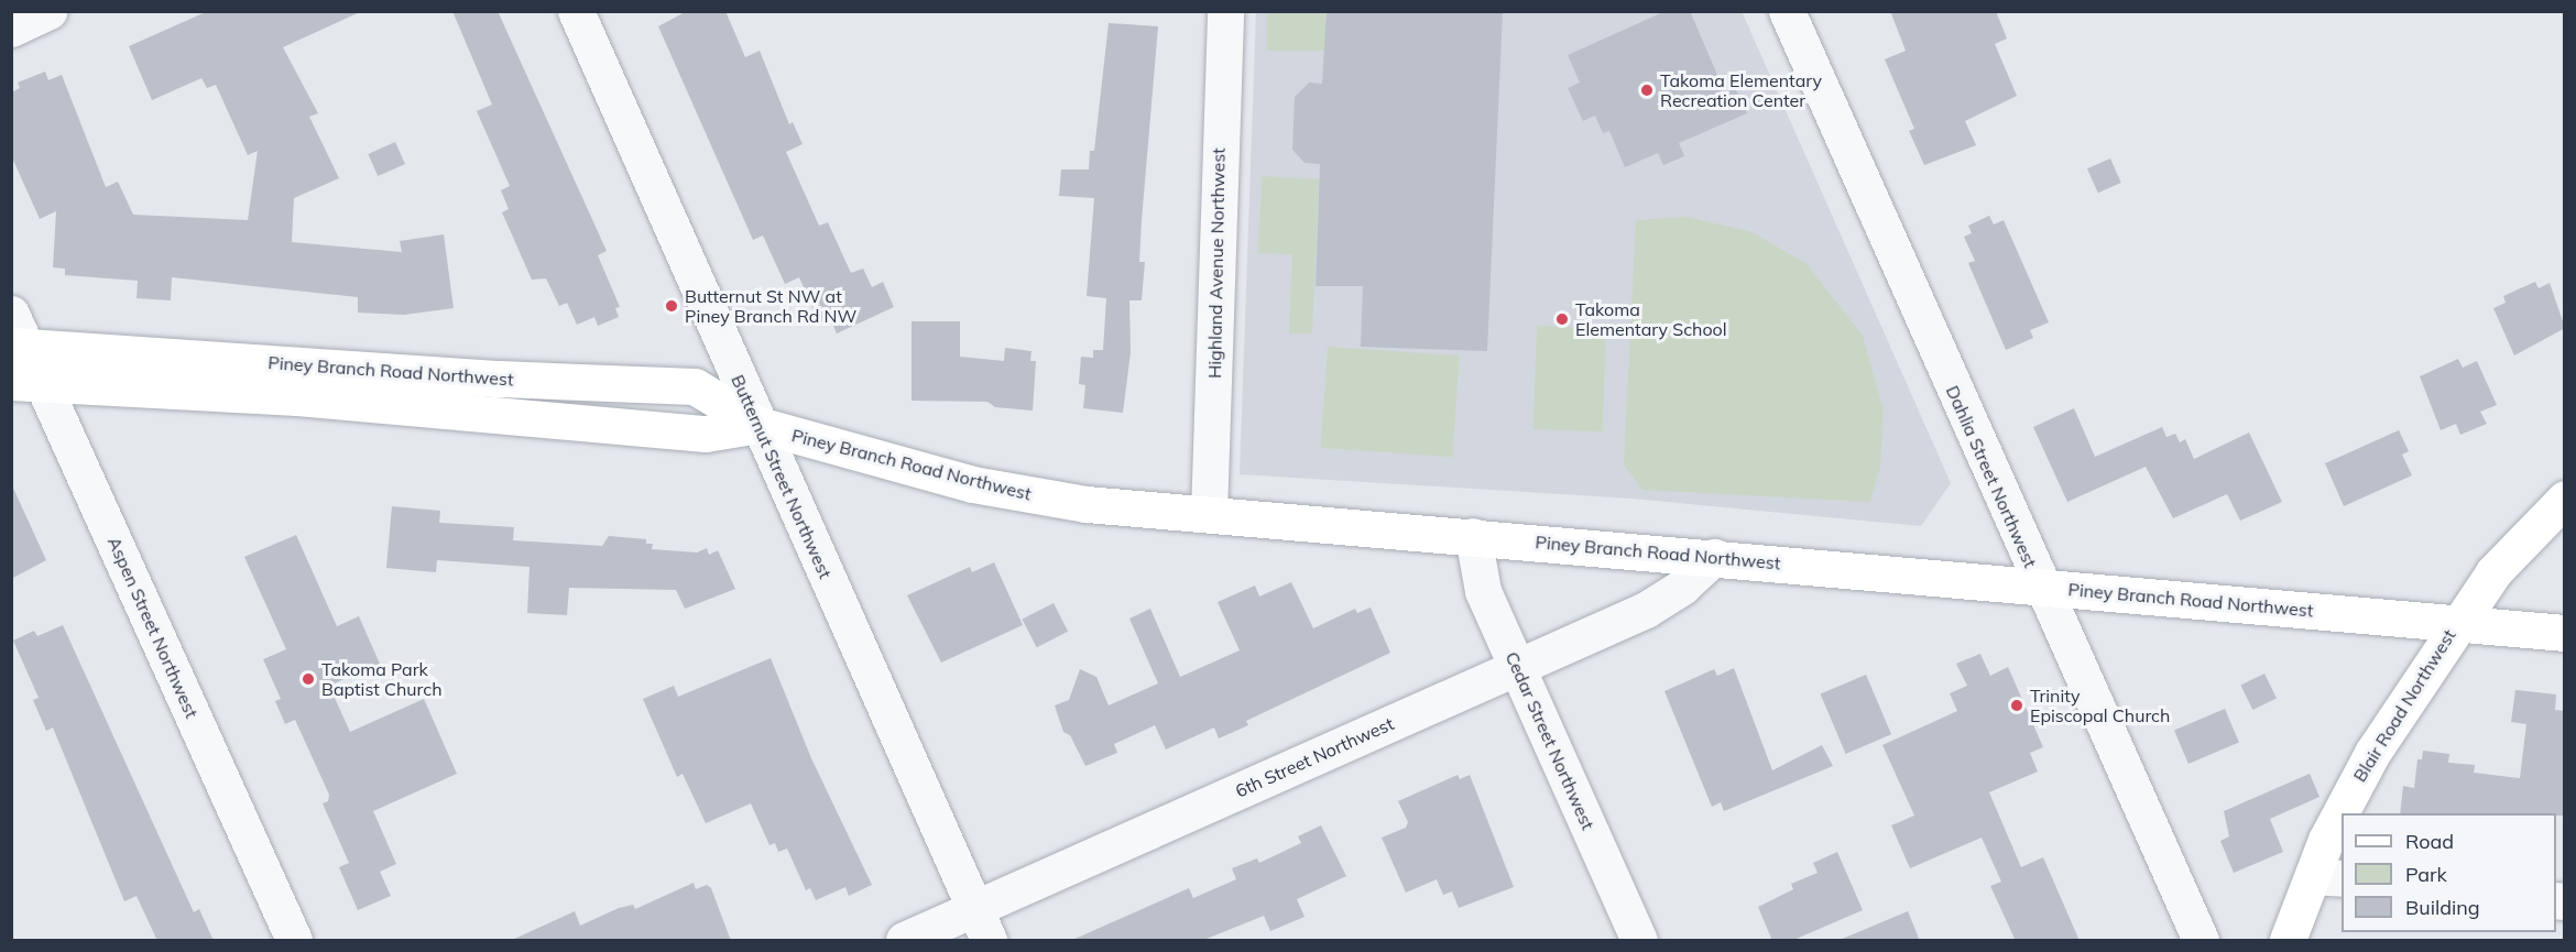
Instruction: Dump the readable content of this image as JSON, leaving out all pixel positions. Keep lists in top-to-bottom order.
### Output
{
  "streets": {
    "main road": ["Piney Branch Road Northwest", "Blair Road Northwest"],
    "street": [
      "Highland Avenue Northwest",
      "Butternut Street Northwest",
      "Dahlia Street Northwest",
      "Aspen Street Northwest",
      "Cedar Street Northwest",
      "6th Street Northwest"
    ]
  },
  "crossings": [
    ["Highland Avenue Northwest", "Piney Branch Road Northwest"],
    ["Piney Branch Road Northwest", "Butternut Street Northwest"],
    ["Piney Branch Road Northwest", "Dahlia Street Northwest"],
    ["Piney Branch Road Northwest", "Aspen Street Northwest"],
    ["Piney Branch Road Northwest", "Blair Road Northwest"],
    ["Piney Branch Road Northwest", "Cedar Street Northwest"],
    ["Piney Branch Road Northwest", "6th Street Northwest"],
    ["Butternut Street Northwest", "6th Street Northwest"],
    ["Cedar Street Northwest", "6th Street Northwest"]
  ],
  "places": [
    "Takoma Elementary Recreation Center",
    "Butternut St NW at Piney Branch Rd NW",
    "Takoma Elementary School",
    "Takoma Park Baptist Church",
    "Trinity Episcopal Church"
  ],
  "legend": ["Road", "Park", "Building"]
}
